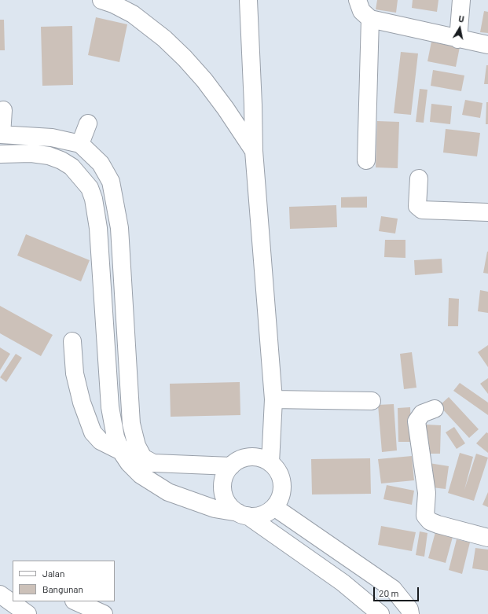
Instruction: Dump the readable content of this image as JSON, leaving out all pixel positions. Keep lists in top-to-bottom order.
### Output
{
  "legend": ["Jalan", "Bangunan"],
  "scale_bar": "20 m",
  "north": "top"
}
